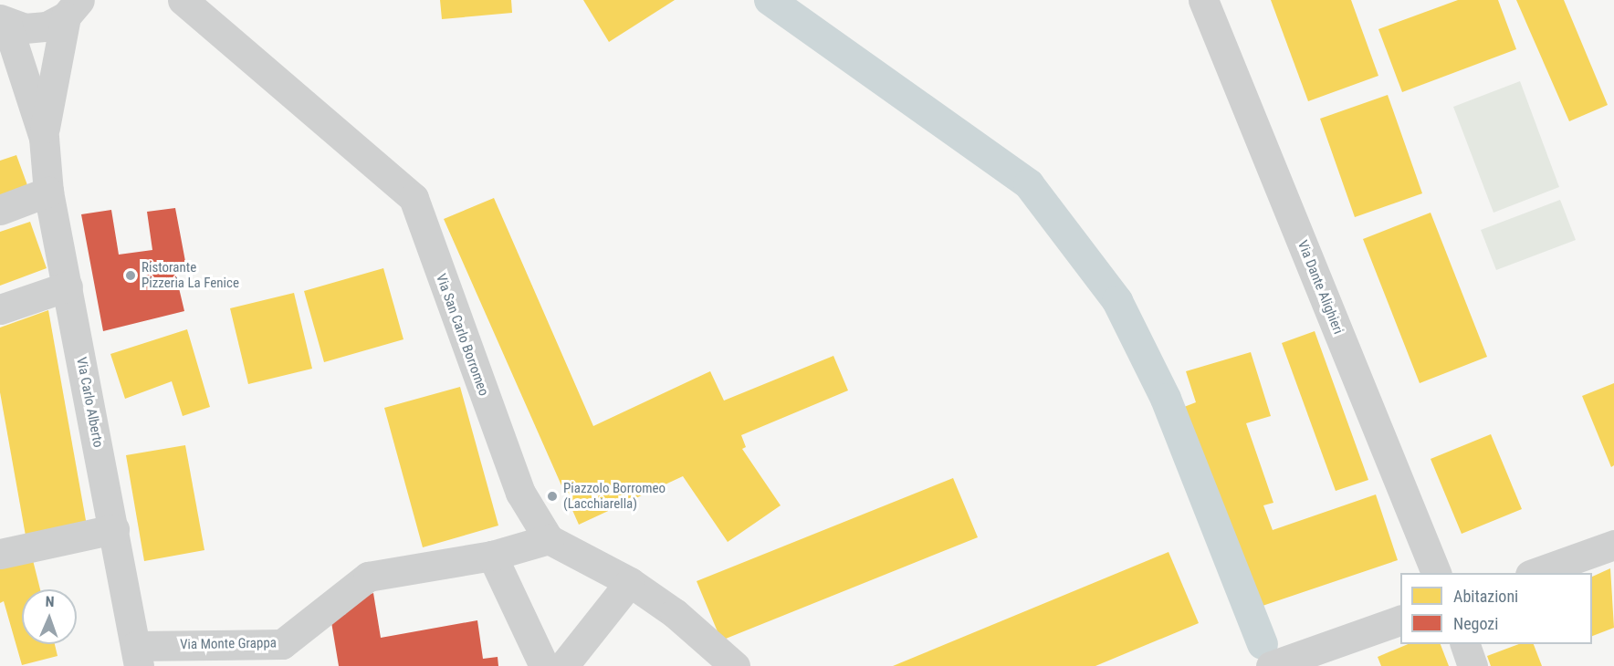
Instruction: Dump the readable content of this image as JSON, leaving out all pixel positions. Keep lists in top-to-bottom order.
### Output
{
  "streets": {
    "street": [
      "Via Dante Alighieri",
      "Via San Carlo Borromeo",
      "Via Carlo Alberto",
      "Via Monte Grappa"
    ]
  },
  "crossings": [
    ["Via San Carlo Borromeo", "Via Monte Grappa"],
    ["Via Carlo Alberto", "Via Monte Grappa"]
  ],
  "places": ["Ristorante Pizzeria La Fenice", "Piazzolo Borromeo (Lacchiarella)"],
  "legend": ["Abitazioni", "Negozi"],
  "north": "top"
}
